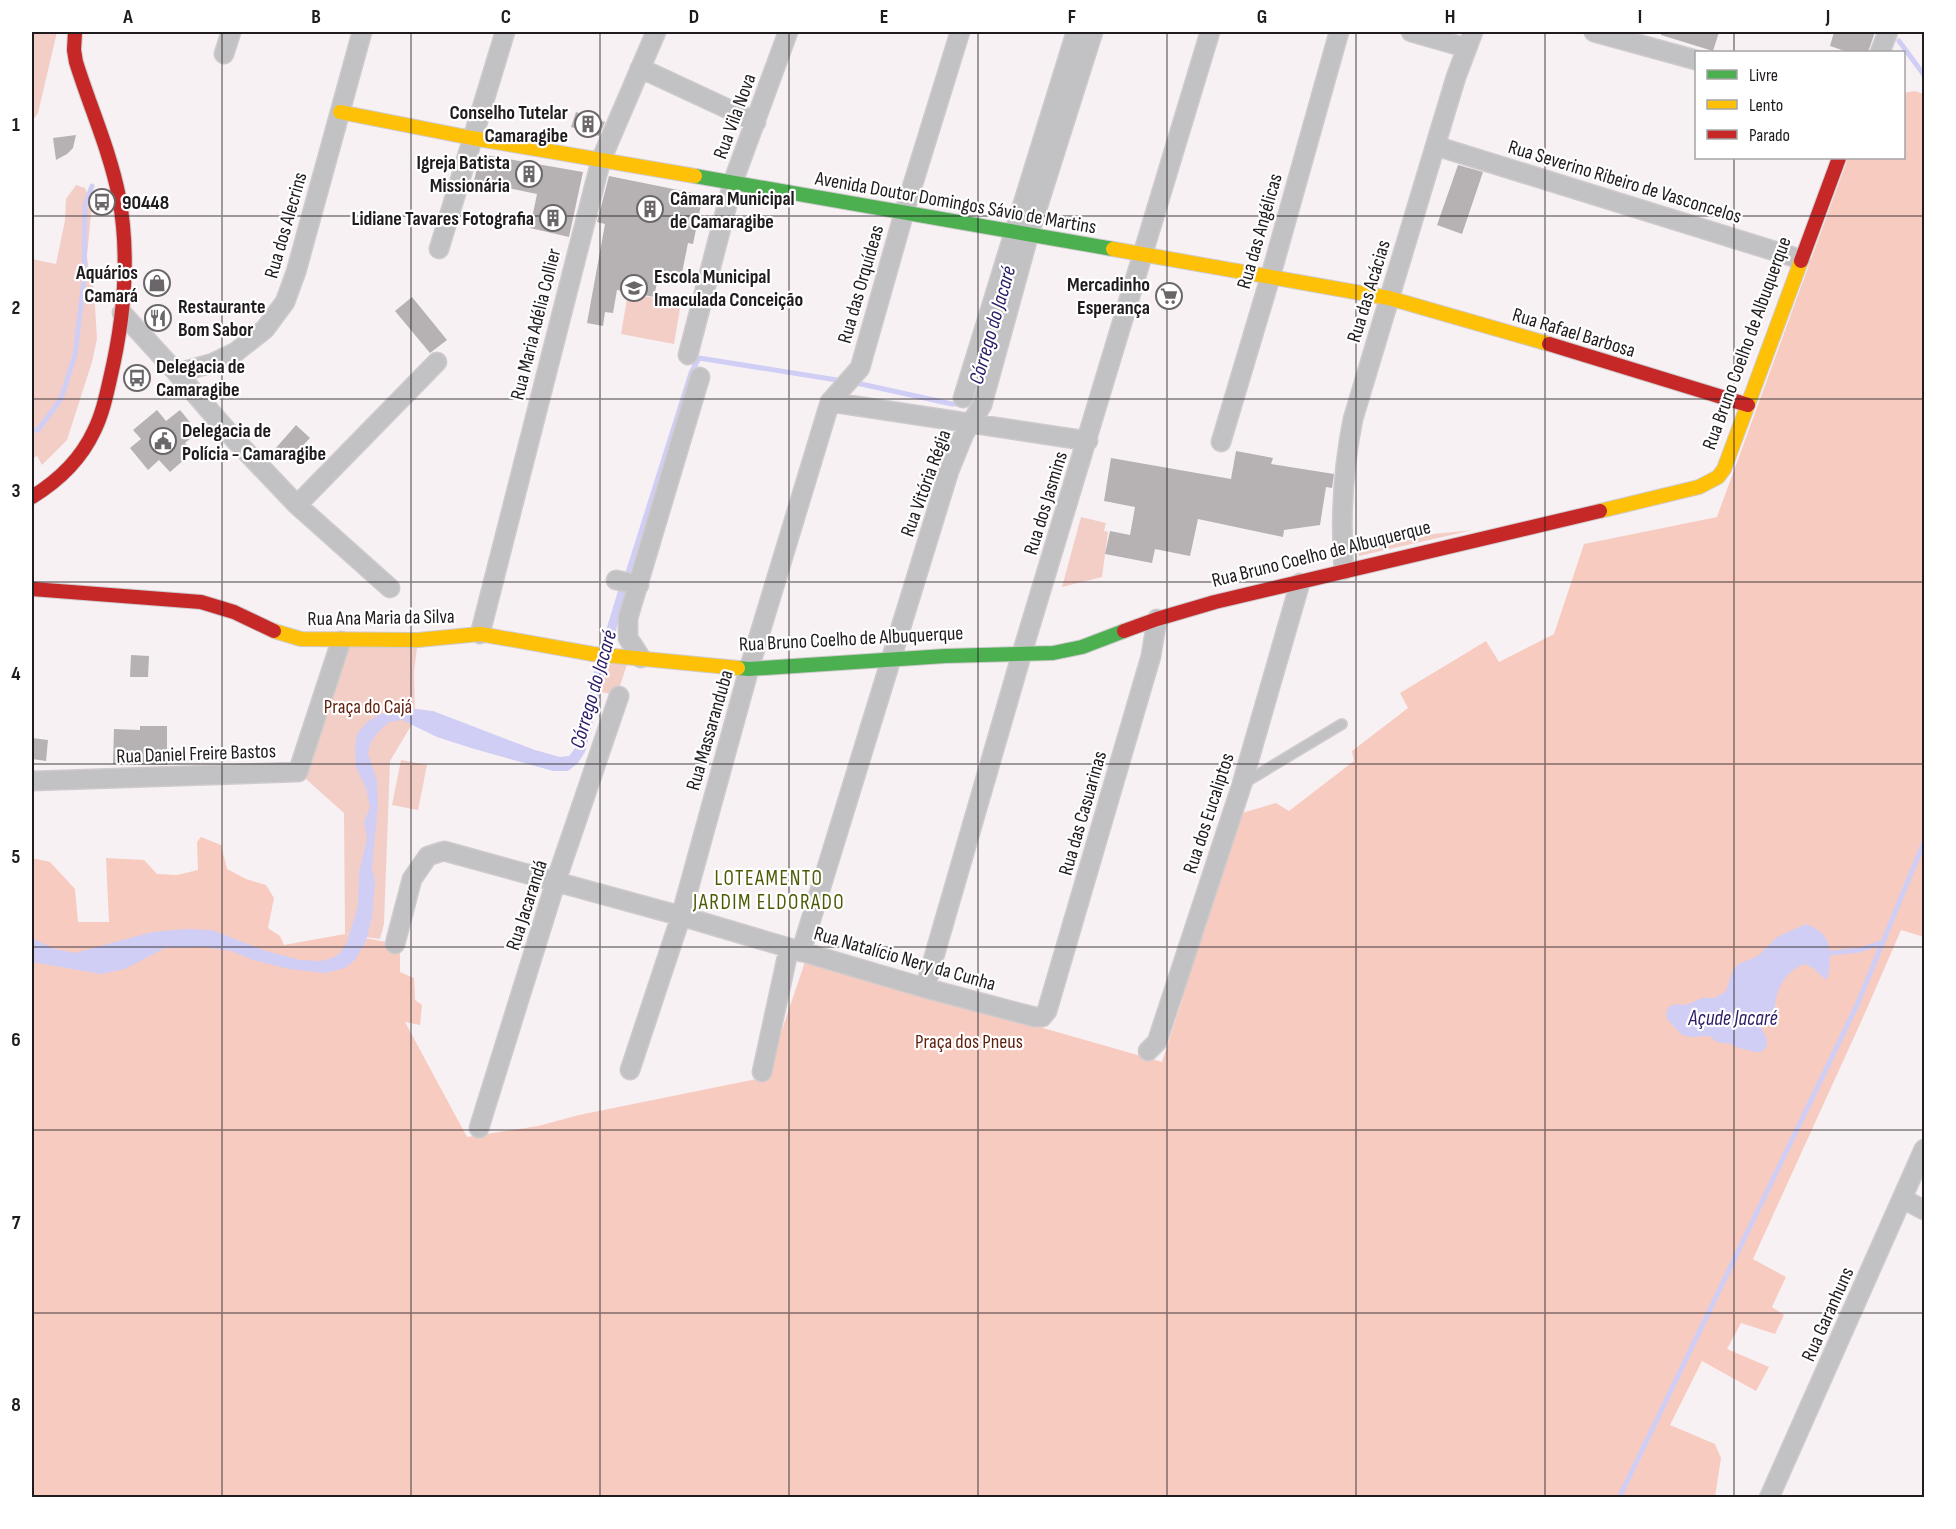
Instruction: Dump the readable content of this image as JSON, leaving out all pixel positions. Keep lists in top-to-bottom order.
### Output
{
  "streets": {
    "street": [
      "Rua Vila Nova",
      "Rua Severino Ribeiro de Vasconcelos",
      "Avenida Doutor Domingos Sávio de Martins",
      "Rua dos Alecrins",
      "Rua das Angélicas",
      "Rua das Orquídeas",
      "Rua das Acácias",
      "Rua Maria Adélia Collier",
      "Rua Rafael Barbosa",
      "Rua Bruno Coelho de Albuquerque",
      "Rua Vitória Régia",
      "Rua dos Jasmins",
      "Rua Ana Maria da Silva",
      "Rua Massaranduba",
      "Rua Daniel Freire Bastos",
      "Rua das Casuarinas",
      "Rua dos Eucaliptos",
      "Rua Jacarandá",
      "Rua Natalício Nery da Cunha",
      "Rua Garanhuns"
    ]
  },
  "crossings": [
    ["Rua Vila Nova", "Avenida Doutor Domingos Sávio de Martins"],
    ["Rua Severino Ribeiro de Vasconcelos", "Rua das Acácias"],
    ["Rua Severino Ribeiro de Vasconcelos", "Rua Bruno Coelho de Albuquerque"],
    ["Avenida Doutor Domingos Sávio de Martins", "Rua dos Alecrins"],
    ["Avenida Doutor Domingos Sávio de Martins", "Rua das Angélicas"],
    ["Avenida Doutor Domingos Sávio de Martins", "Rua das Orquídeas"],
    ["Avenida Doutor Domingos Sávio de Martins", "Rua das Acácias"],
    ["Avenida Doutor Domingos Sávio de Martins", "Rua Maria Adélia Collier"],
    ["Avenida Doutor Domingos Sávio de Martins", "Rua Rafael Barbosa"],
    ["Avenida Doutor Domingos Sávio de Martins", "Rua Vitória Régia"],
    ["Avenida Doutor Domingos Sávio de Martins", "Rua dos Jasmins"],
    ["Rua das Orquídeas", "Rua Massaranduba"],
    ["Rua das Acácias", "Rua Rafael Barbosa"],
    ["Rua das Acácias", "Rua Bruno Coelho de Albuquerque"],
    ["Rua Maria Adélia Collier", "Rua Ana Maria da Silva"],
    ["Rua Rafael Barbosa", "Rua Bruno Coelho de Albuquerque"],
    ["Rua Bruno Coelho de Albuquerque", "Rua Vitória Régia"],
    ["Rua Bruno Coelho de Albuquerque", "Rua dos Jasmins"],
    ["Rua Bruno Coelho de Albuquerque", "Rua Ana Maria da Silva"],
    ["Rua Bruno Coelho de Albuquerque", "Rua Massaranduba"],
    ["Rua Bruno Coelho de Albuquerque", "Rua das Casuarinas"],
    ["Rua Bruno Coelho de Albuquerque", "Rua dos Eucaliptos"],
    ["Rua Vitória Régia", "Rua Natalício Nery da Cunha"],
    ["Rua dos Jasmins", "Rua Natalício Nery da Cunha"],
    ["Rua Ana Maria da Silva", "Rua Daniel Freire Bastos"],
    ["Rua Massaranduba", "Rua Natalício Nery da Cunha"],
    ["Rua das Casuarinas", "Rua Natalício Nery da Cunha"],
    ["Rua Jacarandá", "Rua Natalício Nery da Cunha"]
  ],
  "districts": ["LOTEAMENTO JARDIM ELDORADO"],
  "water": ["Córrego do Jacaré", "Açude Jacaré"],
  "parks": ["Praça do Cajá", "Praça dos Pneus"],
  "places": {
    "building": [
      "Conselho Tutelar Camaragibe",
      "Igreja Batista Missionária",
      "Câmara Municipal de Camaragibe",
      "Lidiane Tavares Fotografia"
    ],
    "bus stop": ["90448", "Delegacia de Camaragibe"],
    "shop": ["Aquários Camará"],
    "school or university": ["Escola Municipal Imaculada Conceição"],
    "supermarket": ["Mercadinho Esperança"],
    "restaurant": ["Restaurante Bom Sabor"],
    "public building": ["Delegacia de Polícia - Camaragibe"]
  },
  "legend": ["Livre", "Lento", "Parado"],
  "grid": {
    "columns": [
      "A",
      "B",
      "C",
      "D",
      "E",
      "F",
      "G",
      "H",
      "I",
      "J"
    ],
    "rows": [
      "1",
      "2",
      "3",
      "4",
      "5",
      "6",
      "7",
      "8"
    ]
  }
}
